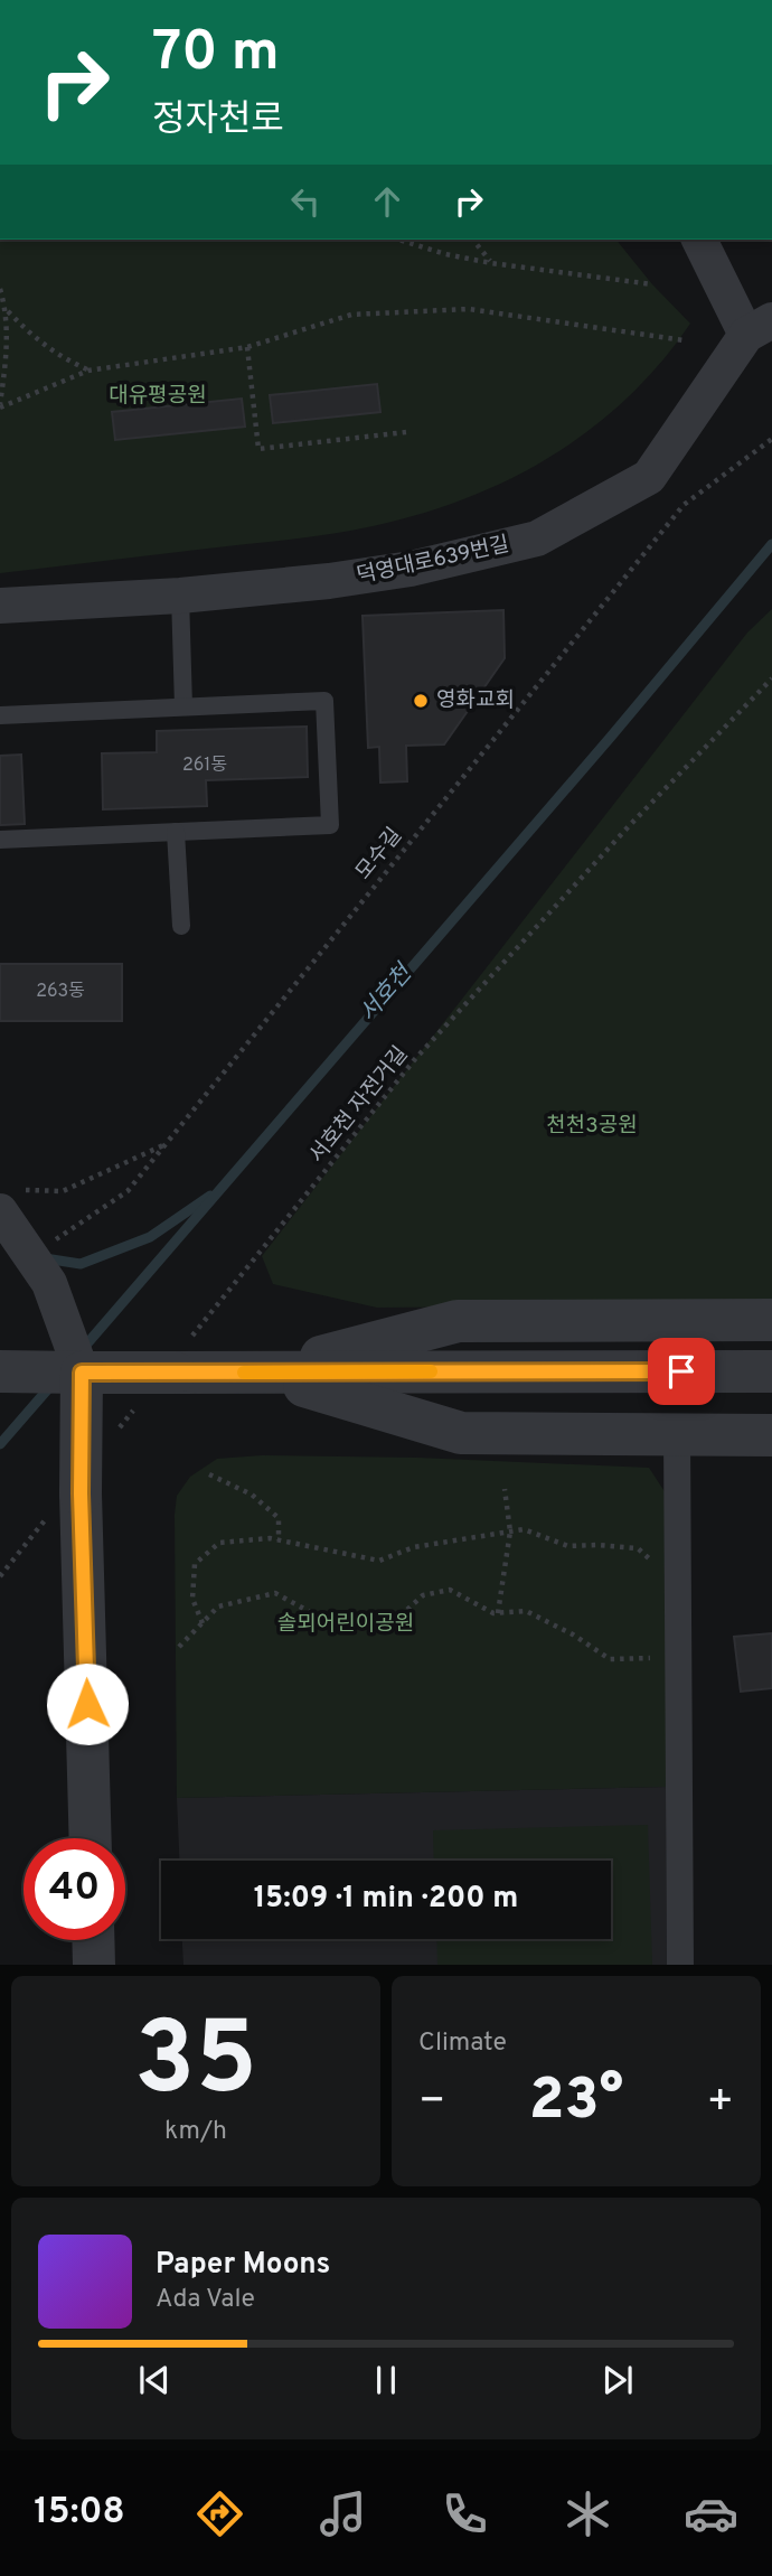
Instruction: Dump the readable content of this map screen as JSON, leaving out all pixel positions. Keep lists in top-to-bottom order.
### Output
{
  "streets": {
    "street": ["덕영대로639번길"],
    "path": ["모수길", "서호천 자전거길"]
  },
  "water": ["서호천"],
  "parks": ["대유평공원", "천천3공원", "솔뫼어린이공원"],
  "places": ["영화교회"],
  "house_numbers": ["261동", "263동"],
  "page": {
    "turn": ["70 m", "정자천로"],
    "limit": "40",
    "trip": "15:09 · 1 min · 200 m",
    "tile": [
      ["35", "km/h"],
      "Climate"
    ],
    "heat": ["−", "23°", "+"],
    "song": ["Paper Moons", "Ada Vale"],
    "tabs": "15:08"
  }
}
